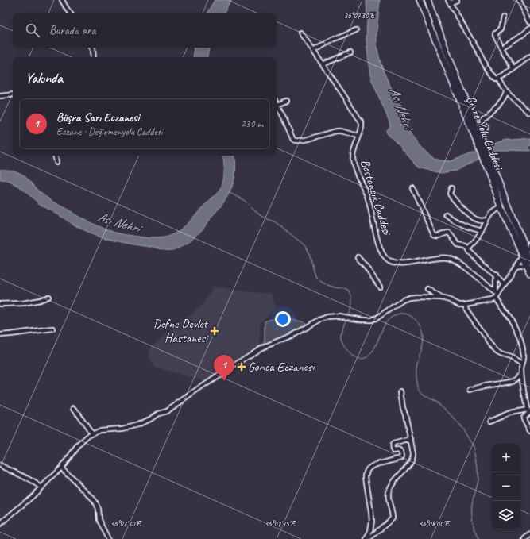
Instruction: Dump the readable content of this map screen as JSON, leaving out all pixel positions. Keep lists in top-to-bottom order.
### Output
{
  "streets": {
    "highway": ["Çevre Yolu Caddesi"],
    "street": ["Bostancık Caddesi"]
  },
  "water": ["Asi Nehri"],
  "places": {
    "health": ["Defne Devlet Hastanesi", "Gonca Eczanesi"]
  },
  "page": {
    "search": "Burada ara",
    "heading": "Yakında",
    "list": [
      {
        "mark": "1",
        "name": "Büşra Sarı Eczanesi",
        "note": "Eczane · Değirmenyolu Caddesi",
        "value": "230 m"
      }
    ],
    "pins": "1",
    "map_buttons": ["+", "−"]
  },
  "coordinates": ["36°07'30\"E", "36°07'45\"E", "36°08'00\"E"]
}
